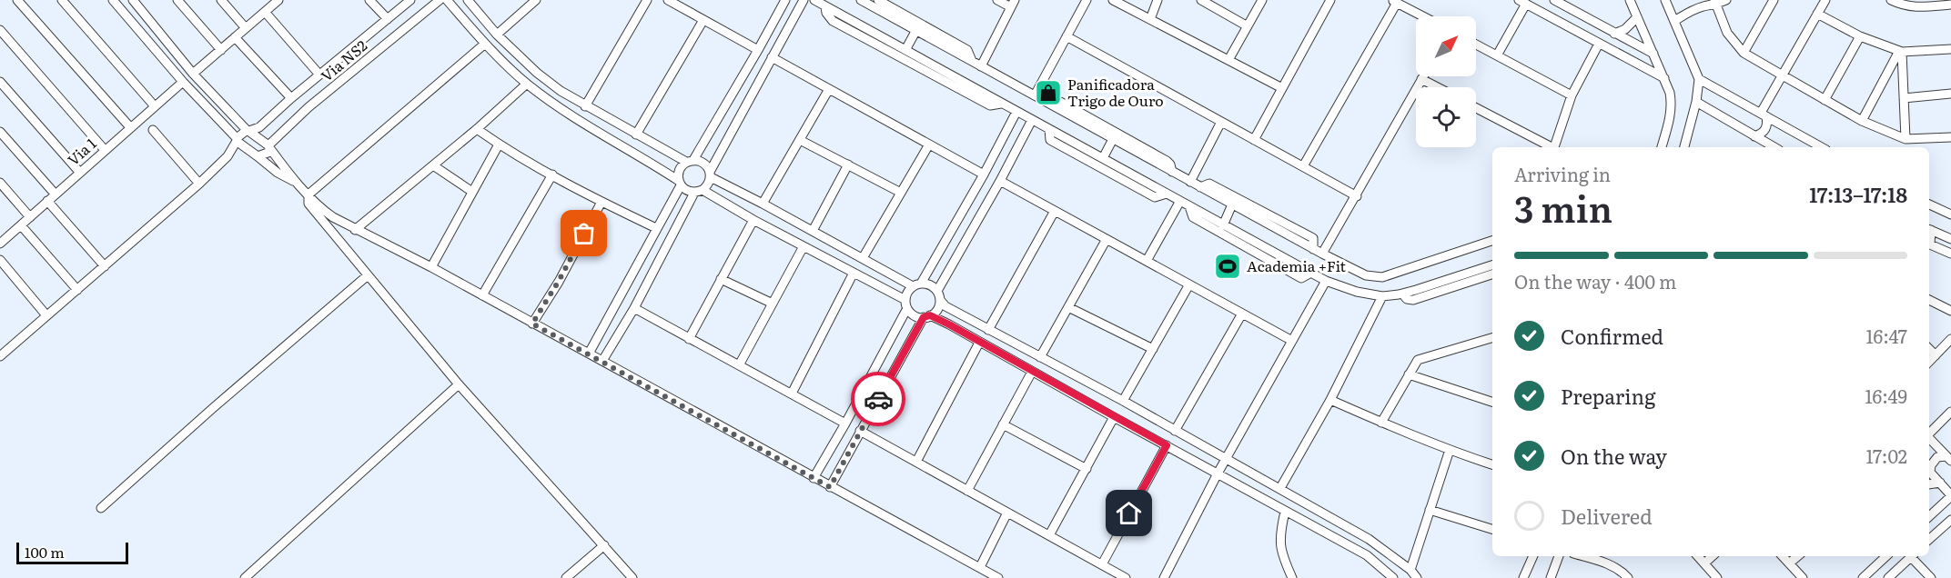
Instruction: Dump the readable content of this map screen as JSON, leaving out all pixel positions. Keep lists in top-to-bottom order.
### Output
{
  "streets": {
    "street": ["Via NS2", "Via 1"]
  },
  "places": {
    "shop": ["Panificadora Trigo de Ouro"],
    "sports": ["Academia +Fit"]
  },
  "scale_bar": "100 m",
  "north": "top right",
  "page": {
    "heading": ["3 min", "Arriving in", "17:13–17:18"],
    "bar": "On the way · 400 m",
    "list": [
      ["Confirmed", "16:47"],
      ["Preparing", "16:49"],
      ["On the way", "17:02"],
      "Delivered"
    ],
    "scale": "100 m"
  }
}
